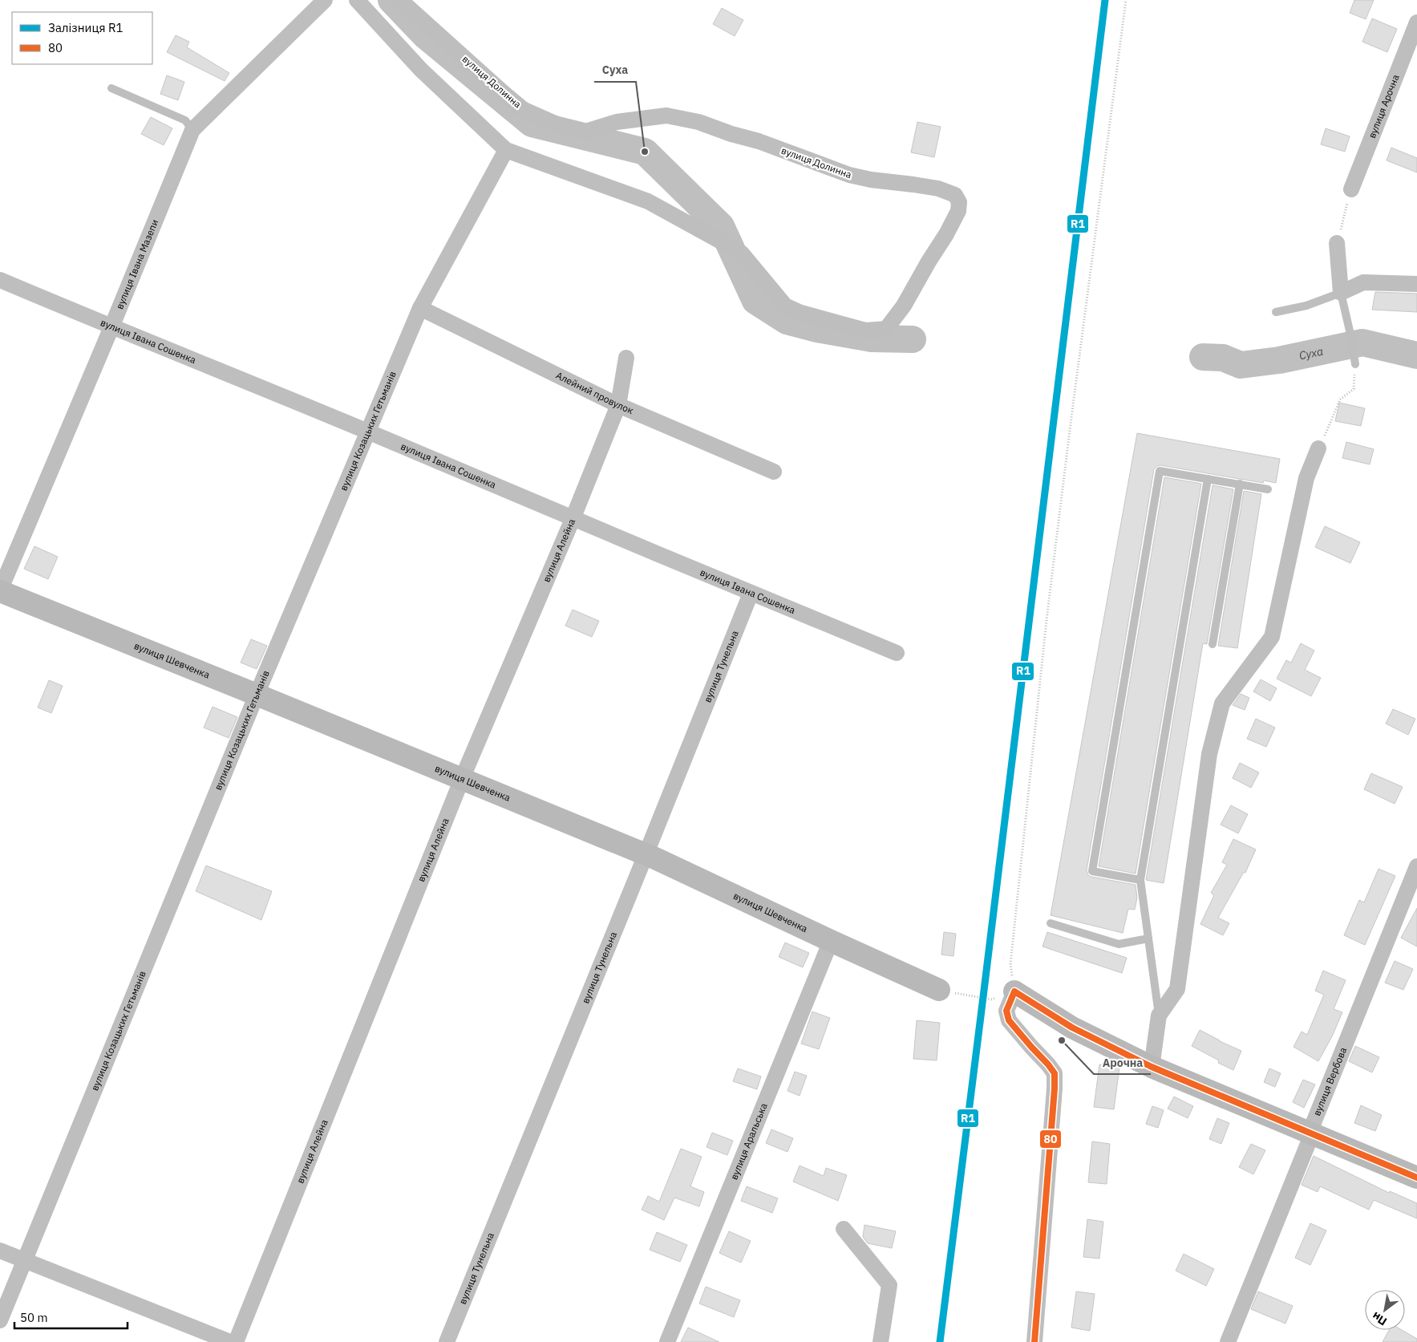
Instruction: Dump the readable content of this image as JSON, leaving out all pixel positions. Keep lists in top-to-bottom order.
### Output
{
  "streets": {
    "street": [
      "вулиця Долинна",
      "вулиця Арочна",
      "вулиця Івана Мазепи",
      "вулиця Івана Сошенка",
      "Алейний провулок",
      "вулиця Козацьких Гетьманів",
      "вулиця Алейна",
      "вулиця Шевченка",
      "вулиця Тунельна",
      "вулиця Вербова",
      "вулиця Аральська"
    ]
  },
  "crossings": [
    ["вулиця Долинна", "вулиця Козацьких Гетьманів"],
    ["вулиця Івана Мазепи", "вулиця Івана Сошенка"],
    ["вулиця Івана Мазепи", "вулиця Шевченка"],
    ["вулиця Івана Сошенка", "вулиця Козацьких Гетьманів"],
    ["вулиця Івана Сошенка", "вулиця Алейна"],
    ["вулиця Івана Сошенка", "вулиця Тунельна"],
    ["Алейний провулок", "вулиця Козацьких Гетьманів"],
    ["Алейний провулок", "вулиця Алейна"],
    ["вулиця Козацьких Гетьманів", "вулиця Шевченка"],
    ["вулиця Алейна", "вулиця Шевченка"],
    ["вулиця Шевченка", "вулиця Тунельна"],
    ["вулиця Шевченка", "вулиця Аральська"]
  ],
  "water": ["Суха"],
  "places": ["Суха", "Арочна"],
  "lines": ["rail line R1", "transit line 80"],
  "legend": ["Залізниця R1", "80"],
  "scale_bar": "50 m",
  "north": "bottom left"
}
